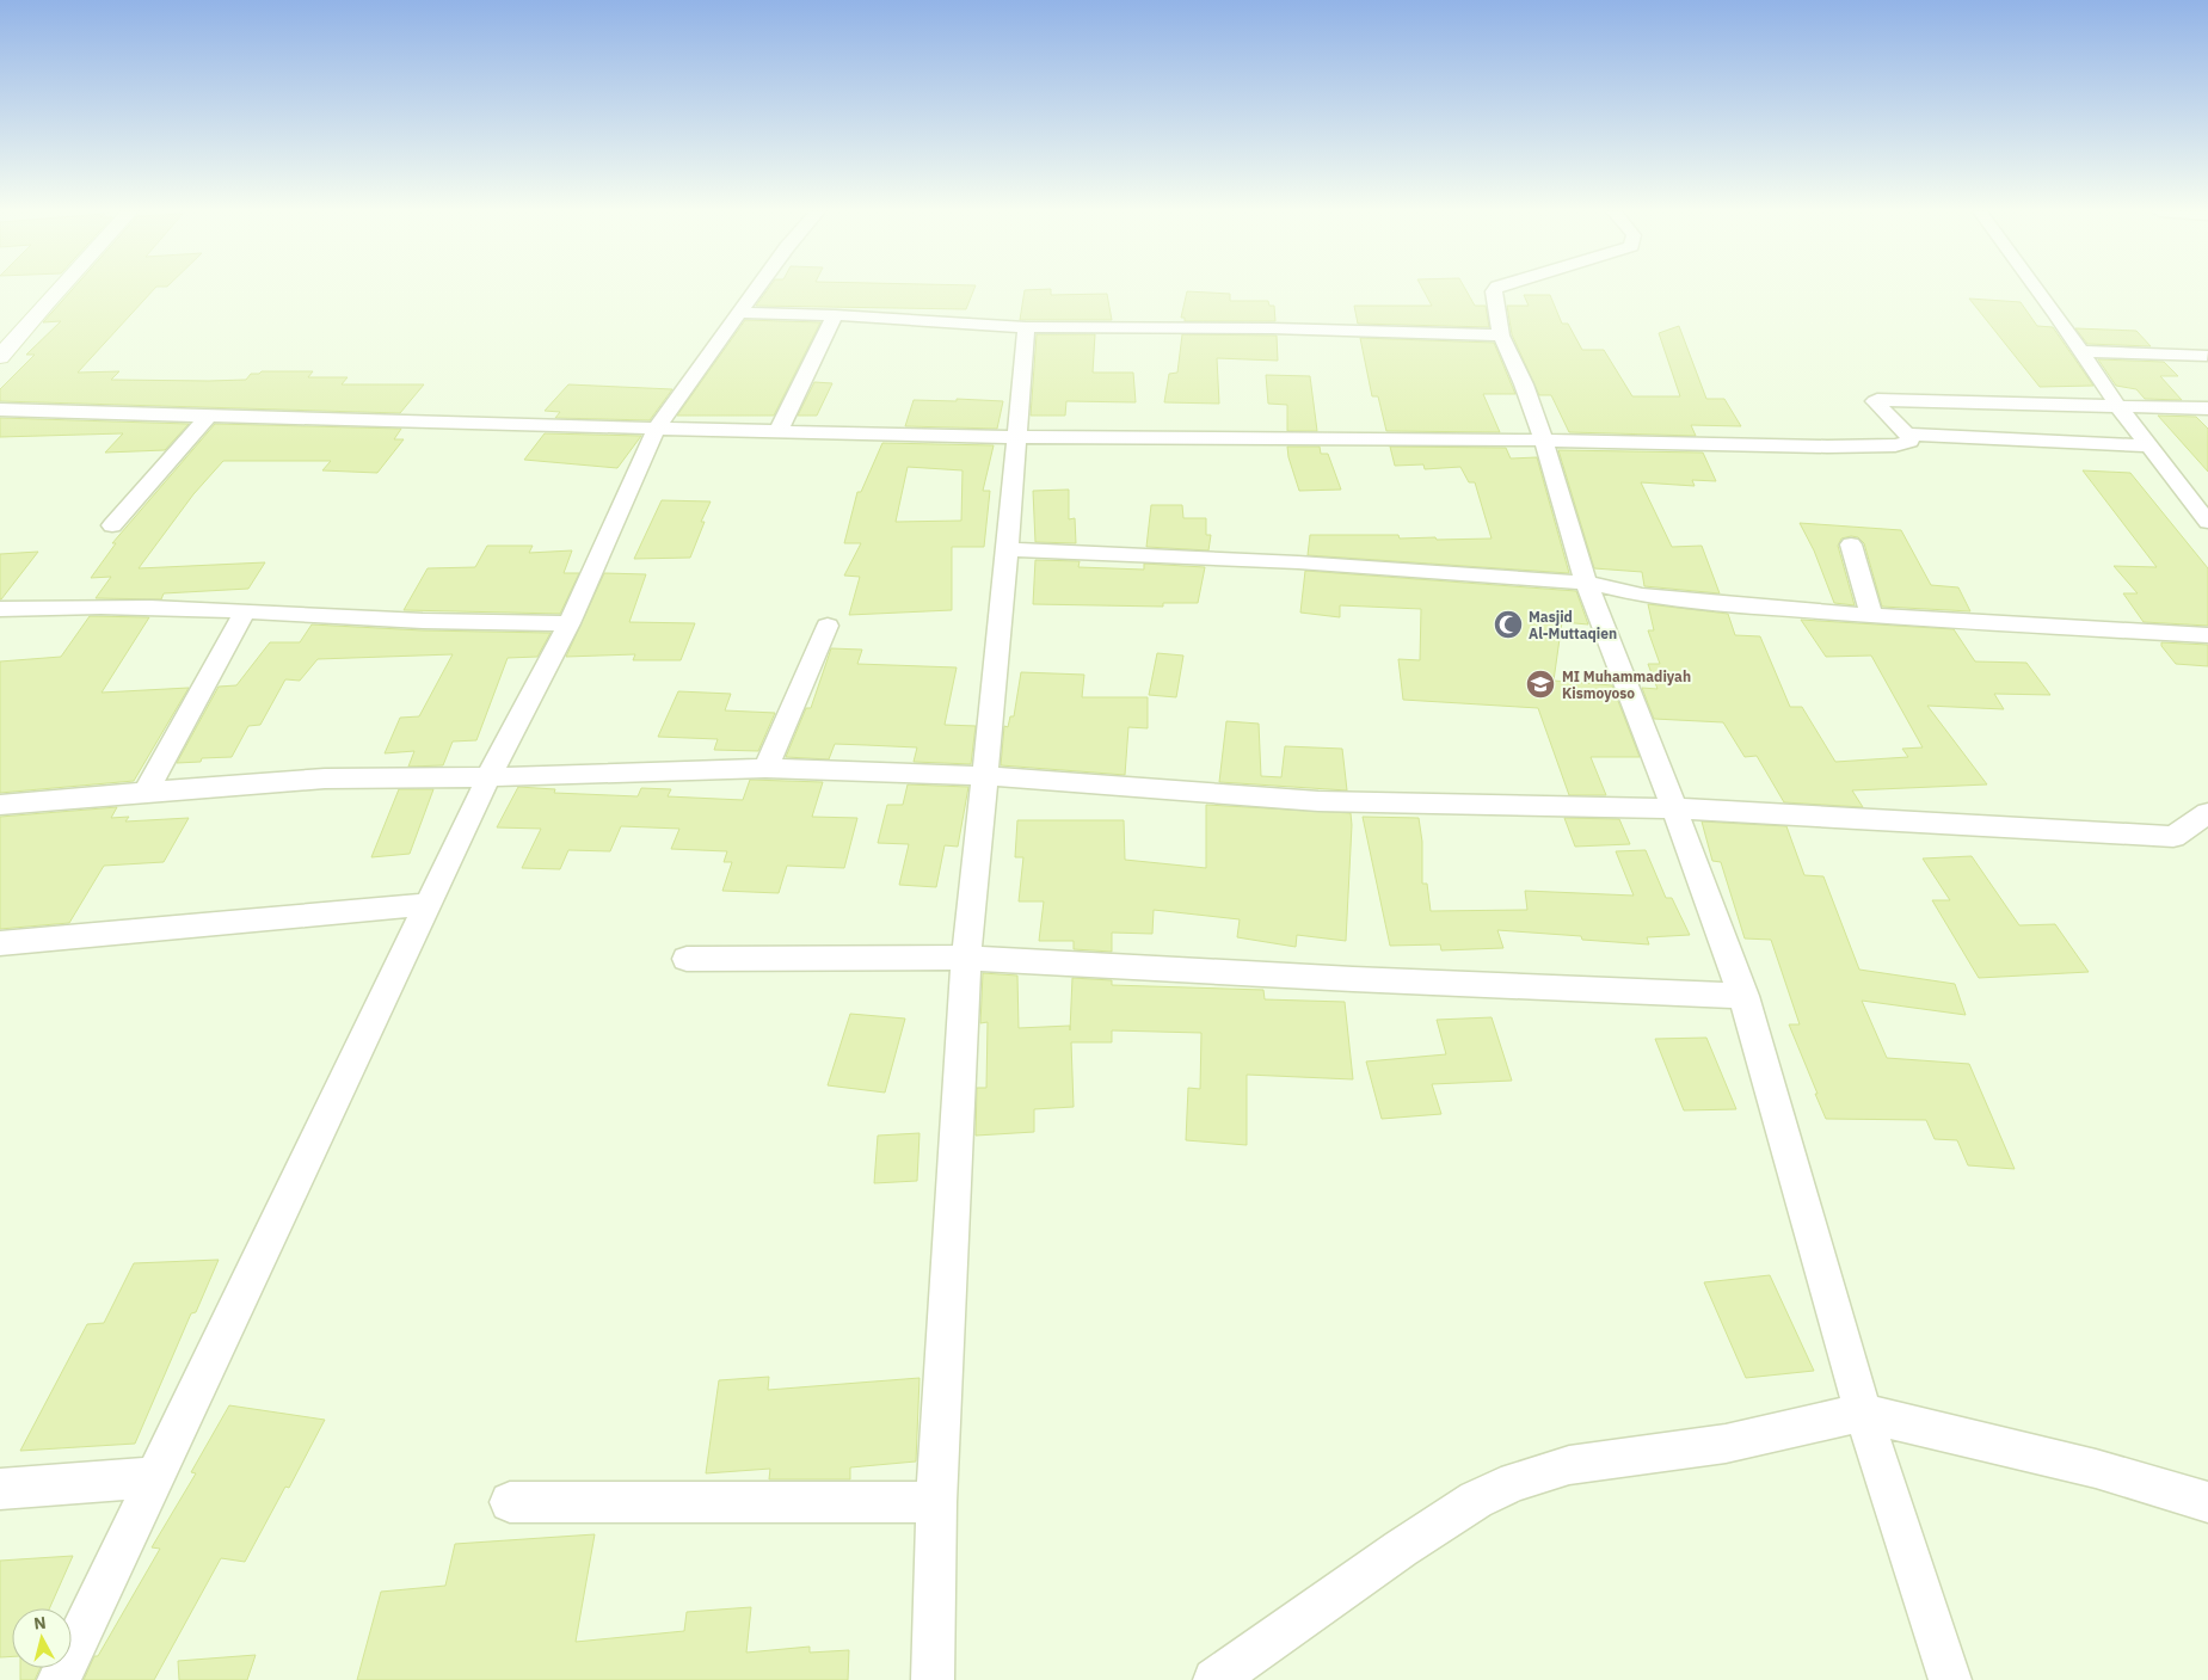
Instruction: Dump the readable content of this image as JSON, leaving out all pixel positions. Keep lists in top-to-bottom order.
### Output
{
  "places": {
    "mosque": ["Masjid Al-Muttaqien"],
    "school or university": ["MI Muhammadiyah Kismoyoso"]
  },
  "north": "top"
}
